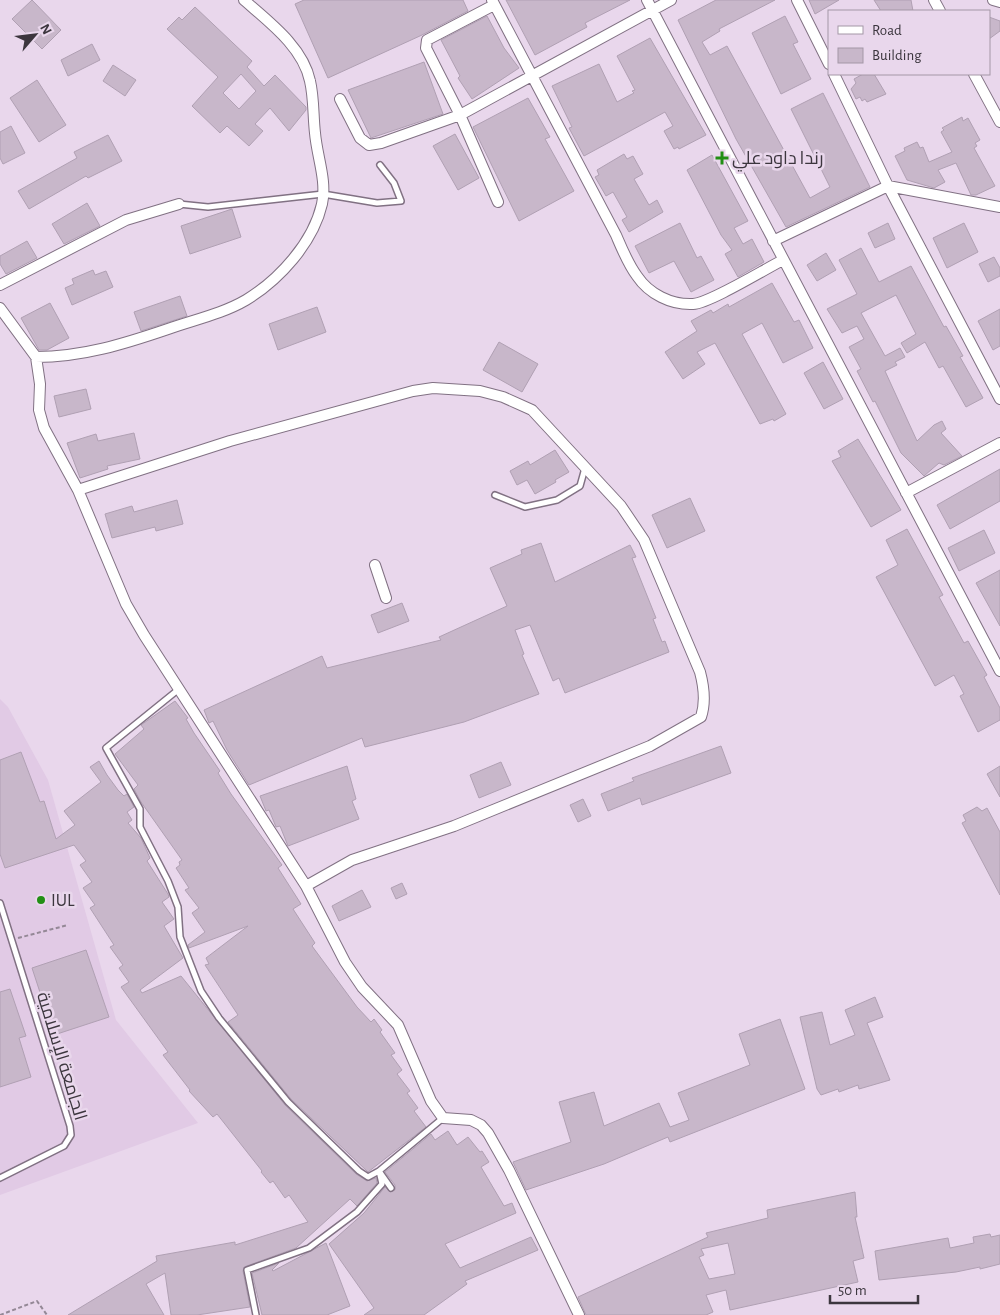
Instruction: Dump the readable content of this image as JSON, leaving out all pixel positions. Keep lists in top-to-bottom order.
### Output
{
  "streets": {
    "lane": ["الجامعة الإسلامية"]
  },
  "places": {
    "health": ["رندا داود علي"],
    "other": ["IUL"]
  },
  "legend": ["Road", "Building"],
  "scale_bar": "50 m",
  "north": "top right"
}
